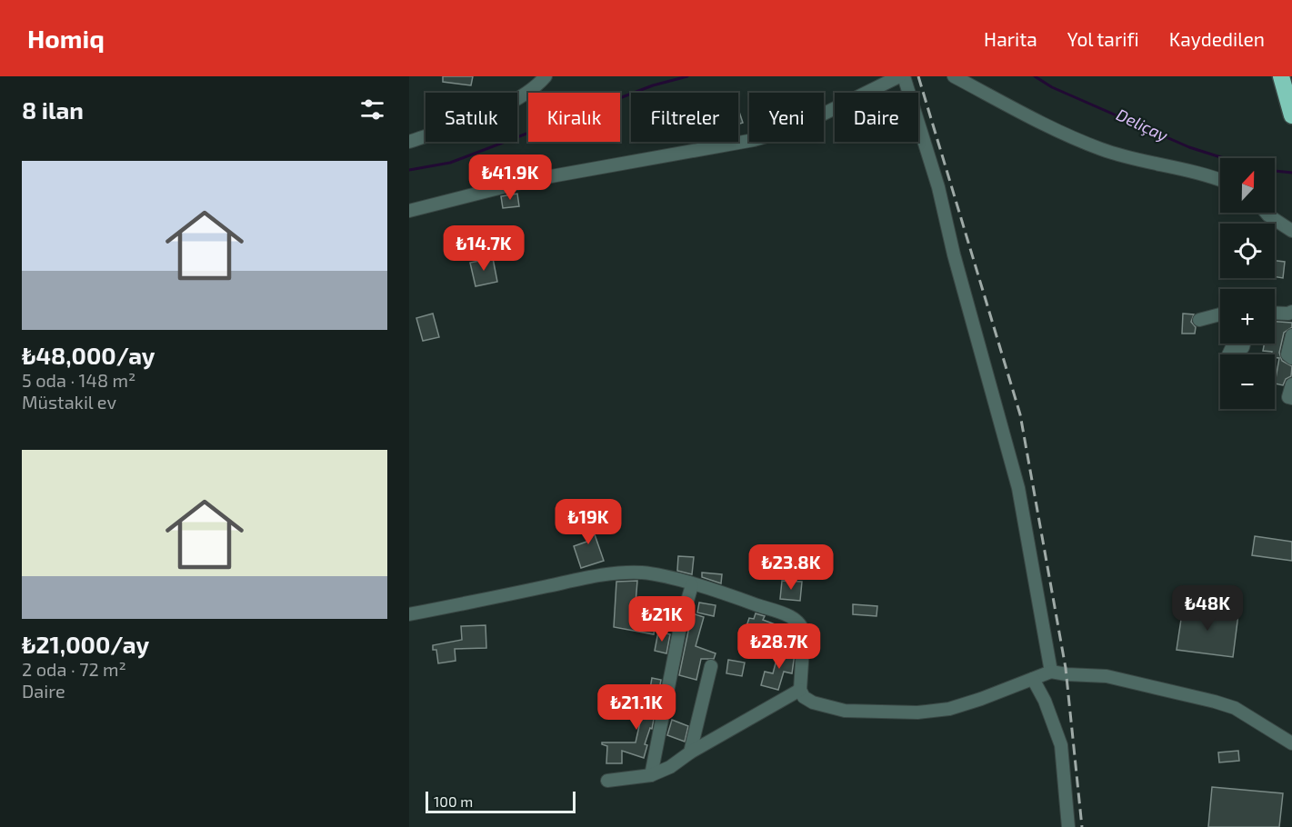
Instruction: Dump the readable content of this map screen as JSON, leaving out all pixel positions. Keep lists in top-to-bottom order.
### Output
{
  "water": ["Deliçay"],
  "scale_bar": "100 m",
  "north": "top",
  "page": {
    "header": "Homiq",
    "nav": ["Harita", "Yol tarifi", "Kaydedilen"],
    "heading": "8 ilan",
    "chip": [
      "Satılık",
      "Kiralık",
      "Filtreler",
      "Yeni",
      "Daire"
    ],
    "list": [
      {
        "name": "₺48,000/ay",
        "note": "5 oda · 148 m² · Müstakil ev"
      },
      {
        "name": "₺21,000/ay",
        "note": "2 oda · 72 m² · Daire"
      }
    ],
    "price": [
      "₺41.9K",
      "₺14.7K",
      "₺19K",
      "₺23.8K",
      "₺48K",
      "₺21K",
      "₺28.7K",
      "₺21.1K"
    ],
    "map_buttons": ["+", "−"],
    "scale": "100 m"
  }
}
